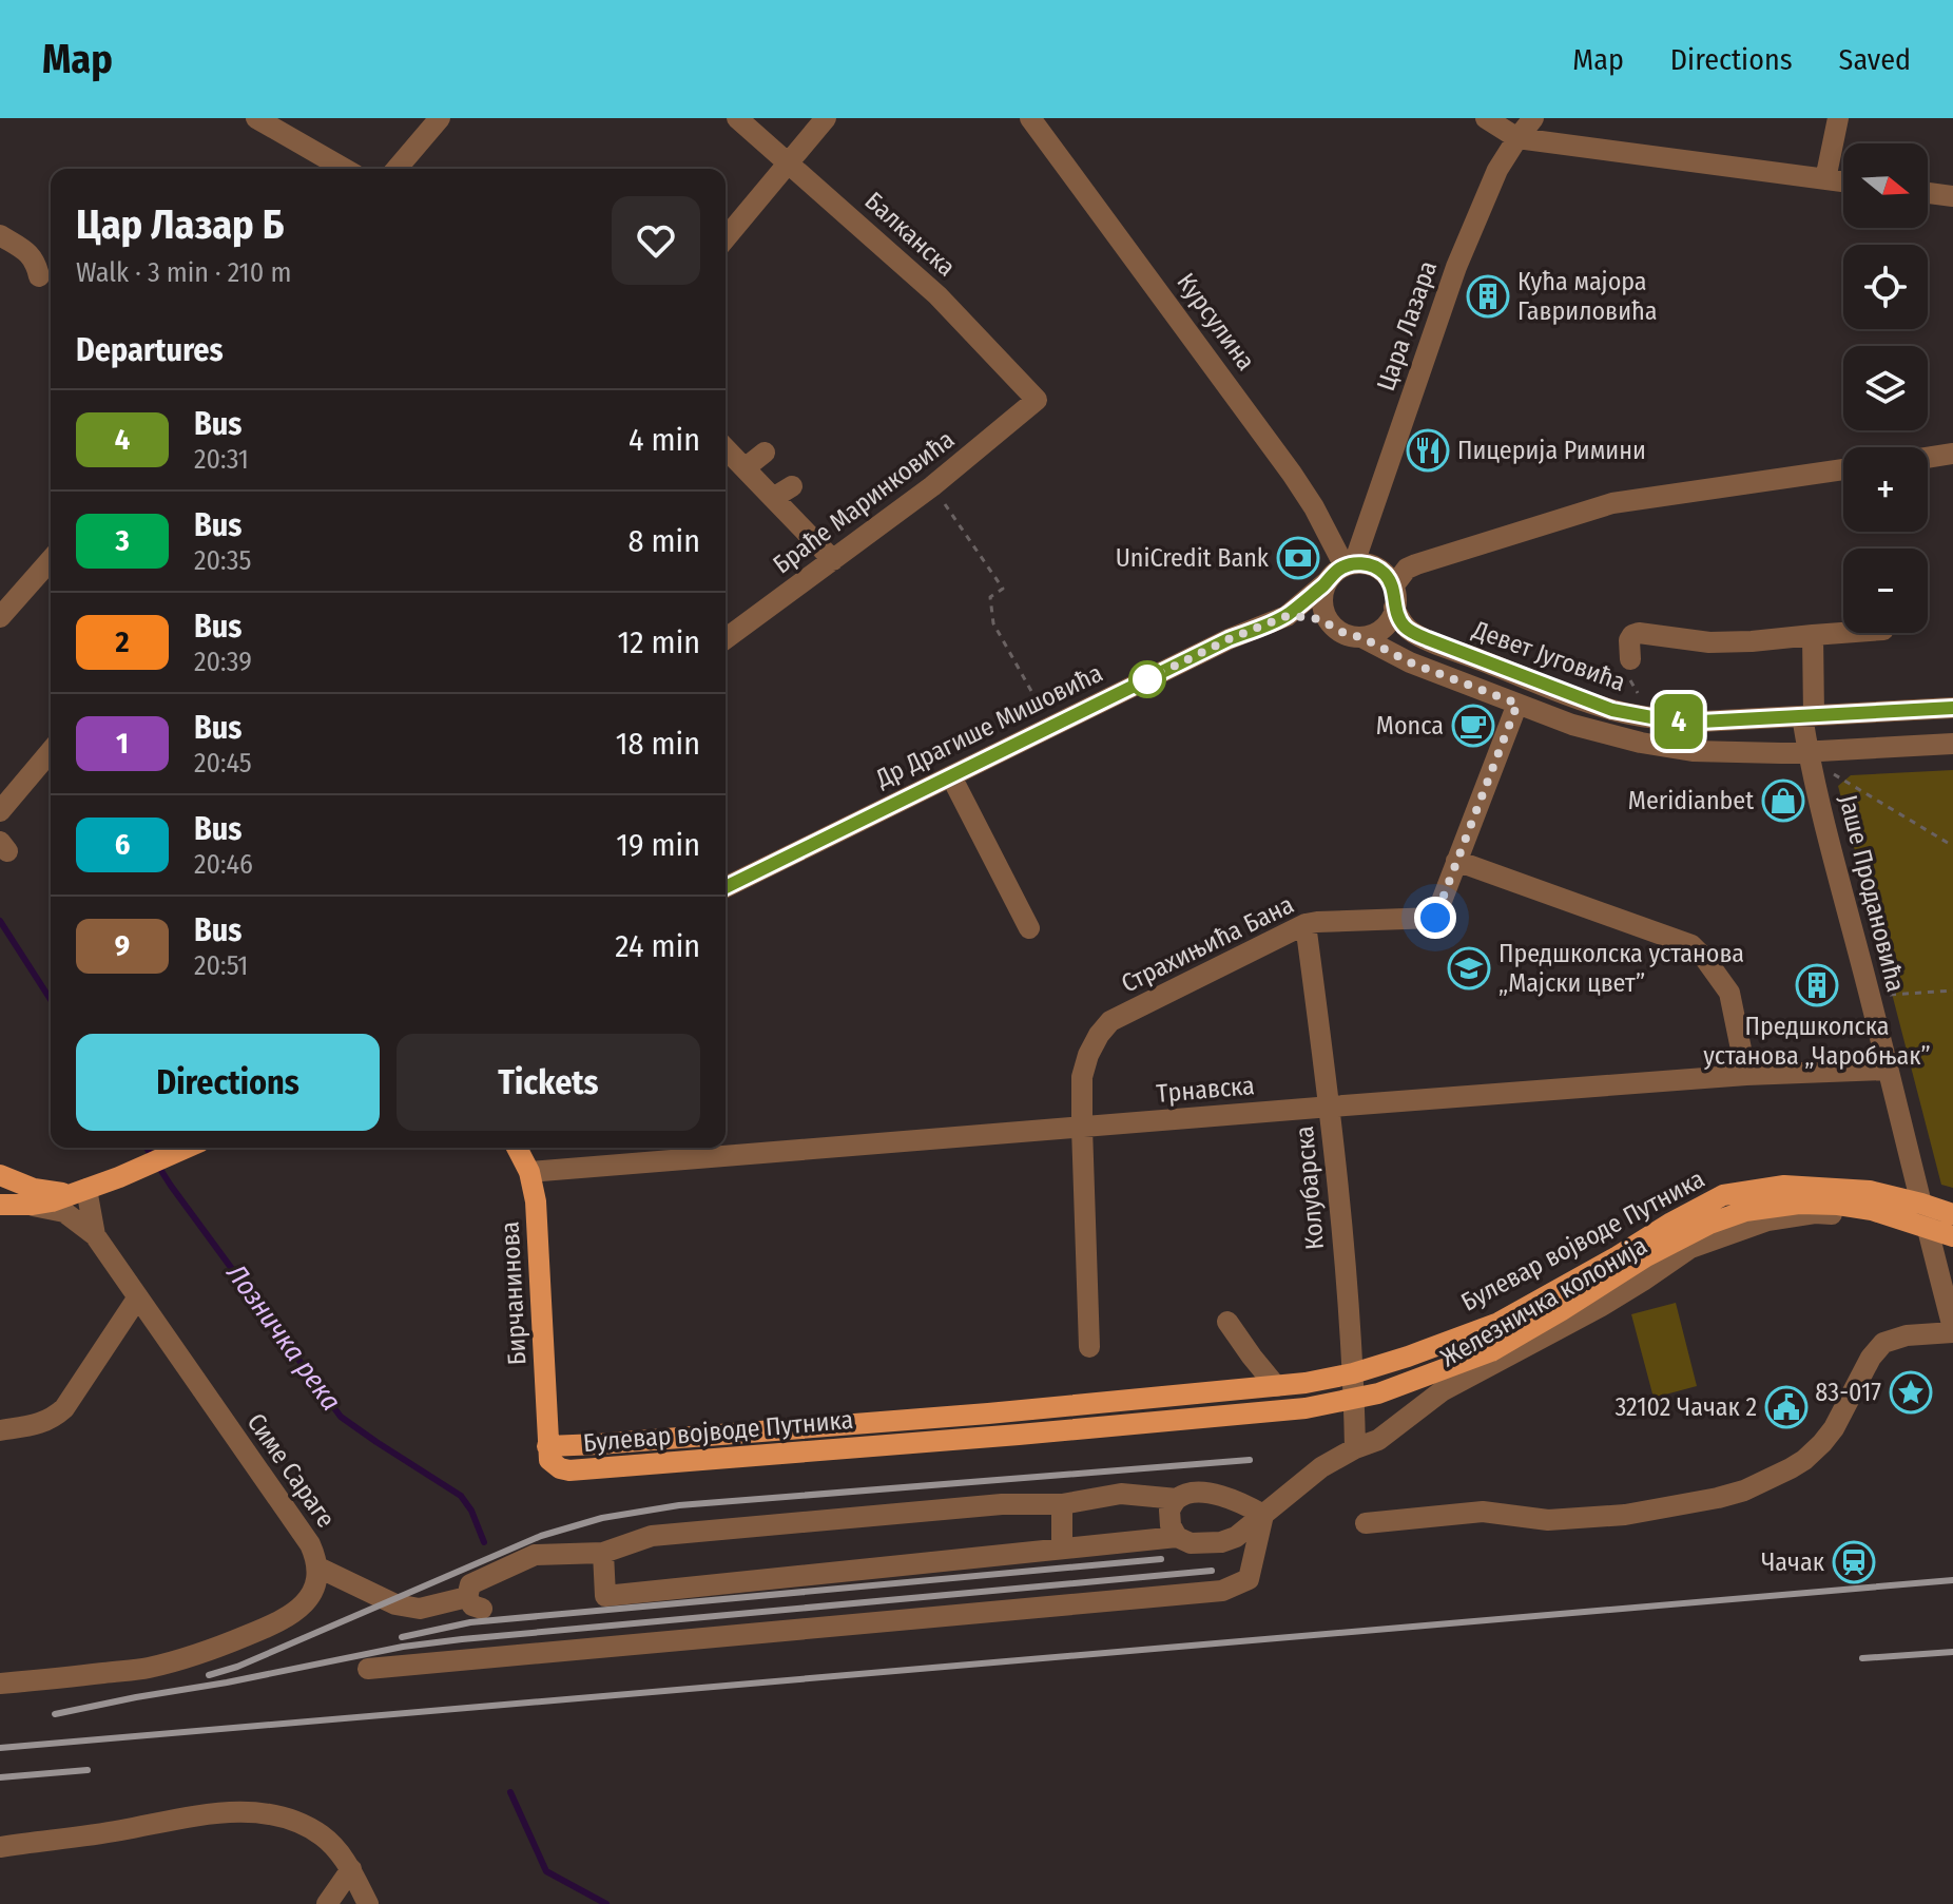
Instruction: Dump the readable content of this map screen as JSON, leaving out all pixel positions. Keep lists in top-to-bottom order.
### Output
{
  "streets": {
    "main road": ["Булевар војводе Путника", "Бирчанинова"],
    "street": [
      "Балканска",
      "Курсулина",
      "Цара Лазара",
      "Браће Маринковића",
      "Девет Југовића",
      "Др Драгише Мишовића",
      "Јаше Продановића",
      "Страхињића Бана",
      "Трнавска",
      "Колубарска",
      "Железничка колонија",
      "Симе Сараге"
    ]
  },
  "crossings": [
    ["Балканска", "Браће Маринковића"],
    ["Курсулина", "Цара Лазара"],
    ["Курсулина", "Девет Југовића"],
    ["Курсулина", "Др Драгише Мишовића"],
    ["Цара Лазара", "Девет Југовића"],
    ["Цара Лазара", "Др Драгише Мишовића"],
    ["Девет Југовића", "Др Драгише Мишовића"],
    ["Девет Југовића", "Јаше Продановића"],
    ["Јаше Продановића", "Трнавска"],
    ["Јаше Продановића", "Булевар војводе Путника"],
    ["Јаше Продановића", "Железничка колонија"],
    ["Страхињића Бана", "Трнавска"],
    ["Страхињића Бана", "Колубарска"],
    ["Трнавска", "Колубарска"],
    ["Трнавска", "Бирчанинова"],
    ["Колубарска", "Булевар војводе Путника"],
    ["Колубарска", "Железничка колонија"],
    ["Булевар војводе Путника", "Бирчанинова"],
    ["Булевар војводе Путника", "Железничка колонија"]
  ],
  "water": ["Лозничка река"],
  "places": {
    "building": ["Кућа мајора Гавриловића", "Предшколска установа „Чаробњак”"],
    "restaurant": ["Пицерија Римини"],
    "bank": ["UniCredit Bank"],
    "cafe": ["Monca"],
    "shop": ["Meridianbet"],
    "school or university": ["Предшколска установа „Мајски цвет”"],
    "place": ["83-017"],
    "public building": ["32102 Чачак 2"],
    "station": ["Чачак"]
  },
  "lines": ["bus line 4"],
  "north": "right",
  "page": {
    "header": "Map",
    "nav": ["Map", "Directions", "Saved"],
    "on_map": "4",
    "map_buttons": ["+", "−"],
    "heading": [
      ["Цар Лазар Б", "Walk · 3 min · 210 m"],
      "Departures"
    ],
    "list": [
      {
        "mark": "4",
        "name": "Bus",
        "note": "20:31",
        "value": "4 min"
      },
      {
        "mark": "3",
        "name": "Bus",
        "note": "20:35",
        "value": "8 min"
      },
      {
        "mark": "2",
        "name": "Bus",
        "note": "20:39",
        "value": "12 min"
      },
      {
        "mark": "1",
        "name": "Bus",
        "note": "20:45",
        "value": "18 min"
      },
      {
        "mark": "6",
        "name": "Bus",
        "note": "20:46",
        "value": "19 min"
      },
      {
        "mark": "9",
        "name": "Bus",
        "note": "20:51",
        "value": "24 min"
      }
    ],
    "buttons": ["Directions", "Tickets"]
  }
}
